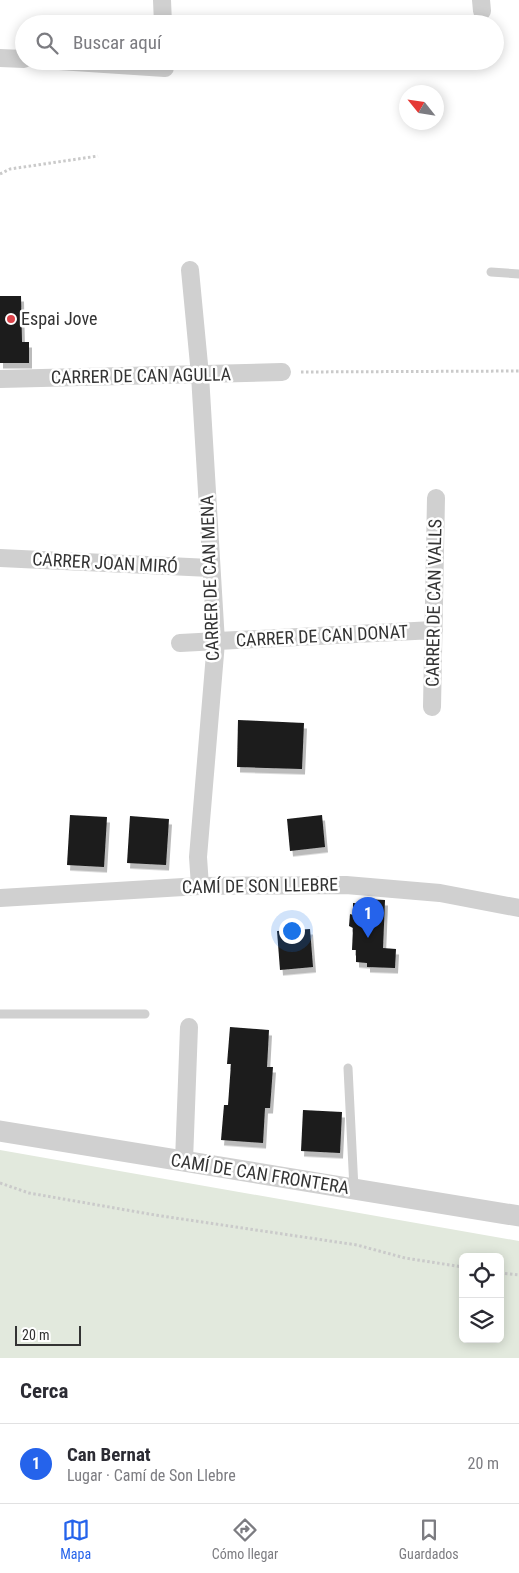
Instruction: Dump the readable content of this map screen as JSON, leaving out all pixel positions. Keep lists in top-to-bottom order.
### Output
{
  "streets": {
    "street": [
      "CARRER DE CAN AGULLA",
      "CARRER JOAN MIRÓ",
      "CARRER DE CAN MENA",
      "CARRER DE CAN VALLS",
      "CARRER DE CAN DONAT",
      "CAMÍ DE SON LLEBRE",
      "CAMÍ DE CAN FRONTERA"
    ]
  },
  "crossings": [
    ["CARRER DE CAN AGULLA", "CARRER DE CAN MENA"],
    ["CARRER JOAN MIRÓ", "CARRER DE CAN MENA"],
    ["CARRER DE CAN MENA", "CARRER DE CAN DONAT"],
    ["CARRER DE CAN MENA", "CAMÍ DE SON LLEBRE"],
    ["CARRER DE CAN VALLS", "CARRER DE CAN DONAT"]
  ],
  "places": ["Espai Jove"],
  "scale_bar": "20 m",
  "north": "top left",
  "page": {
    "search": "Buscar aquí",
    "pins": "1",
    "scale": "20 m",
    "heading": "Cerca",
    "list": [
      {
        "mark": "1",
        "name": "Can Bernat",
        "note": "Lugar · Camí de Son Llebre",
        "value": "20 m"
      }
    ],
    "nav": ["Mapa", "Cómo llegar", "Guardados"]
  }
}
